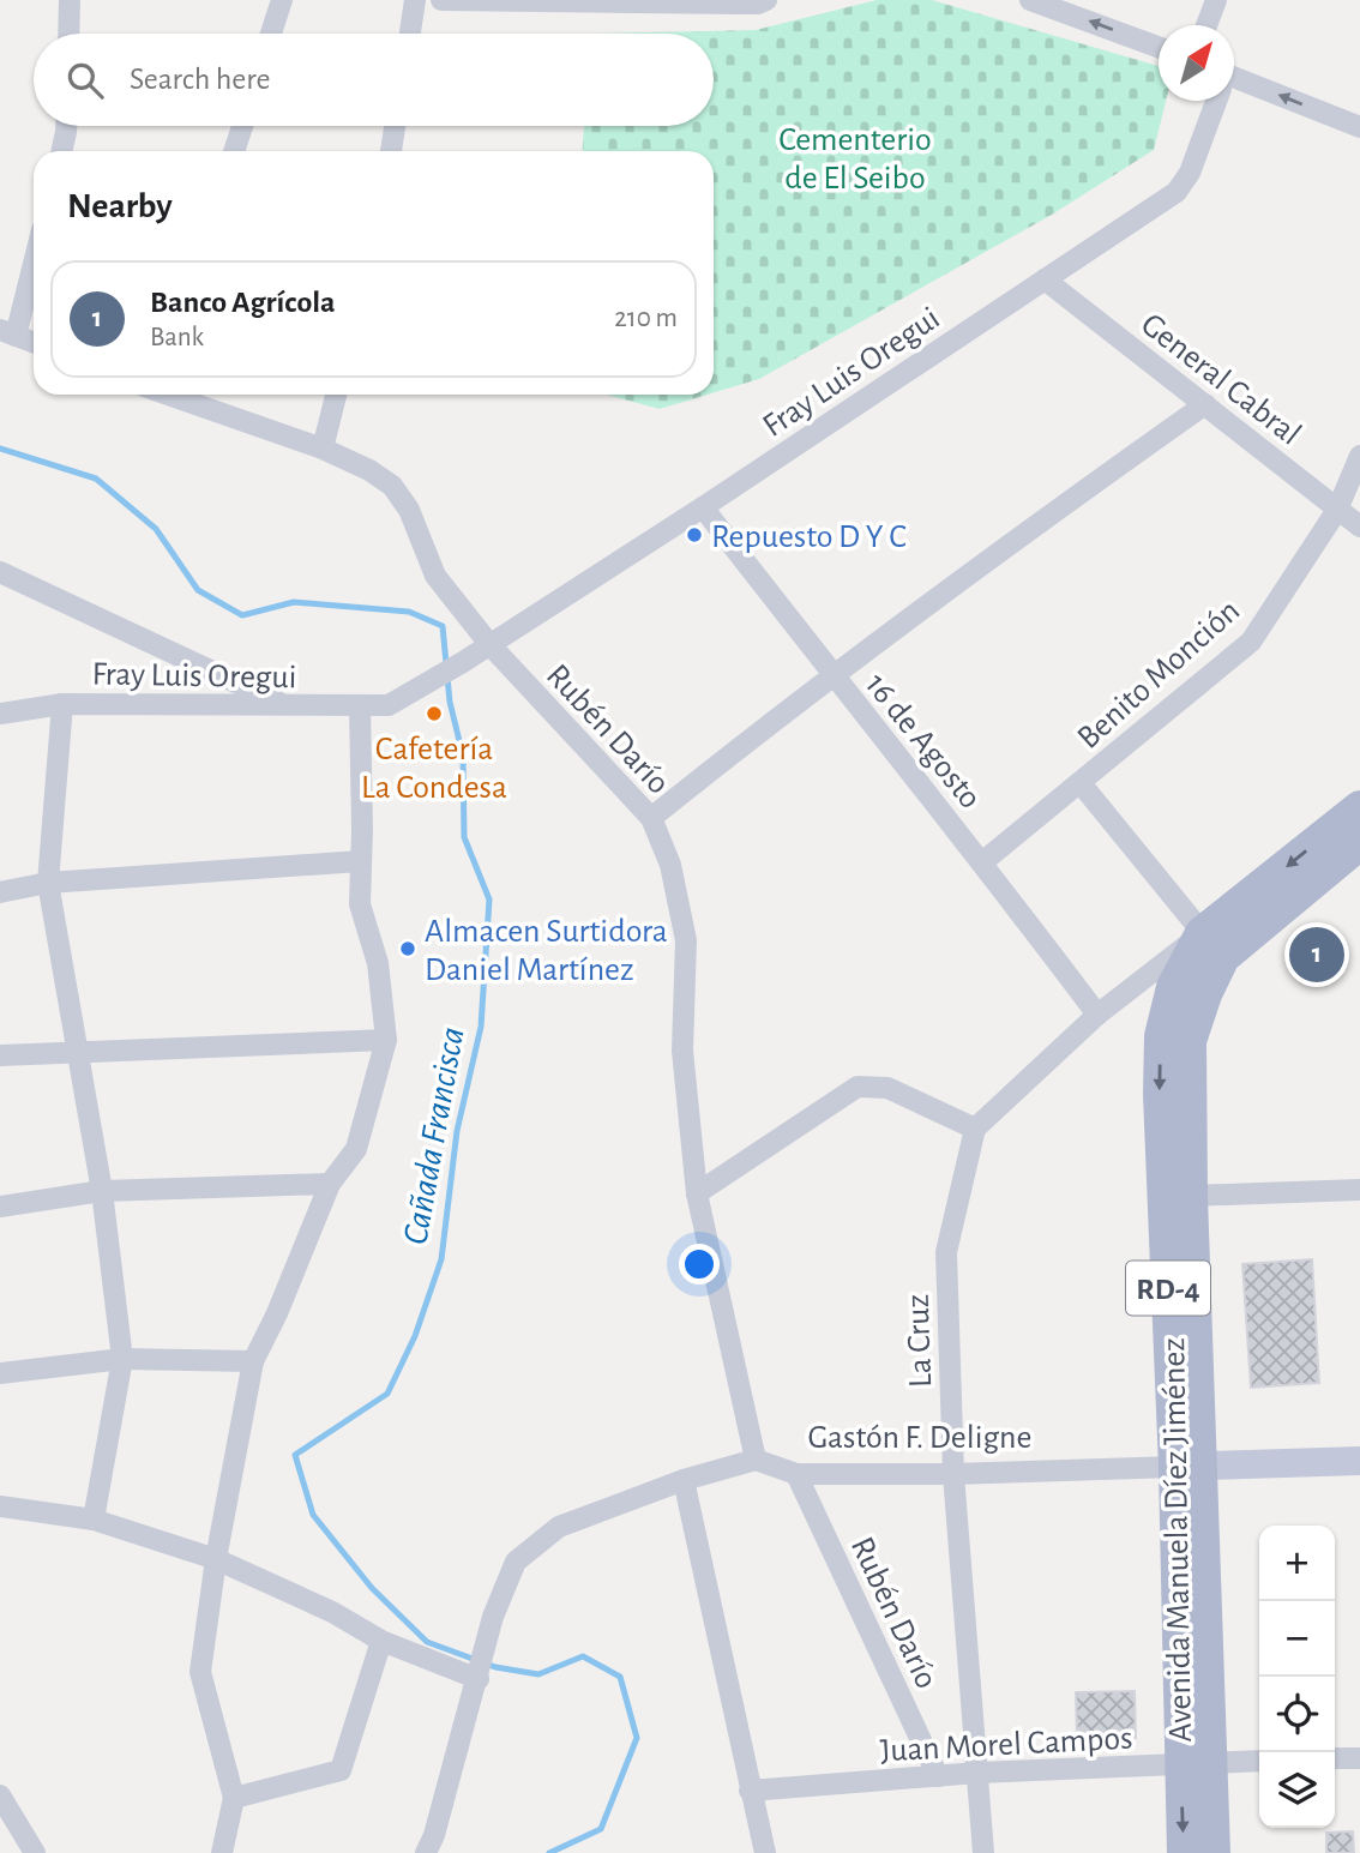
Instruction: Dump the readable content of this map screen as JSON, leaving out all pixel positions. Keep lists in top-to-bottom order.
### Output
{
  "streets": {
    "main road": ["RD-4", "Avenida Manuela Díez Jiménez"],
    "street": [
      "Fray Luis Oregui",
      "General Cabral",
      "Benito Monción",
      "Rubén Darío",
      "16 de Agosto",
      "La Cruz",
      "Gastón F. Deligne",
      "Juan Morel Campos"
    ]
  },
  "crossings": [
    ["Fray Luis Oregui", "General Cabral"],
    ["Fray Luis Oregui", "Rubén Darío"],
    ["Fray Luis Oregui", "16 de Agosto"],
    ["General Cabral", "Benito Monción"],
    ["Benito Monción", "16 de Agosto"],
    ["Rubén Darío", "Gastón F. Deligne"],
    ["Rubén Darío", "Juan Morel Campos"],
    ["La Cruz", "Gastón F. Deligne"],
    ["La Cruz", "Juan Morel Campos"],
    ["Gastón F. Deligne", "Avenida Manuela Díez Jiménez"],
    ["Avenida Manuela Díez Jiménez", "Juan Morel Campos"]
  ],
  "water": ["Cañada Francisca"],
  "parks": ["Cementerio de El Seibo"],
  "places": ["Repuesto D Y C", "Cafetería La Condesa", "Almacen Surtidora Daniel Martínez"],
  "north": "top right",
  "page": {
    "search": "Search here",
    "heading": "Nearby",
    "list": [
      {
        "mark": "1",
        "name": "Banco Agrícola",
        "note": "Bank",
        "value": "210 m"
      }
    ],
    "pins": "1",
    "map_buttons": ["+", "−"]
  }
}
